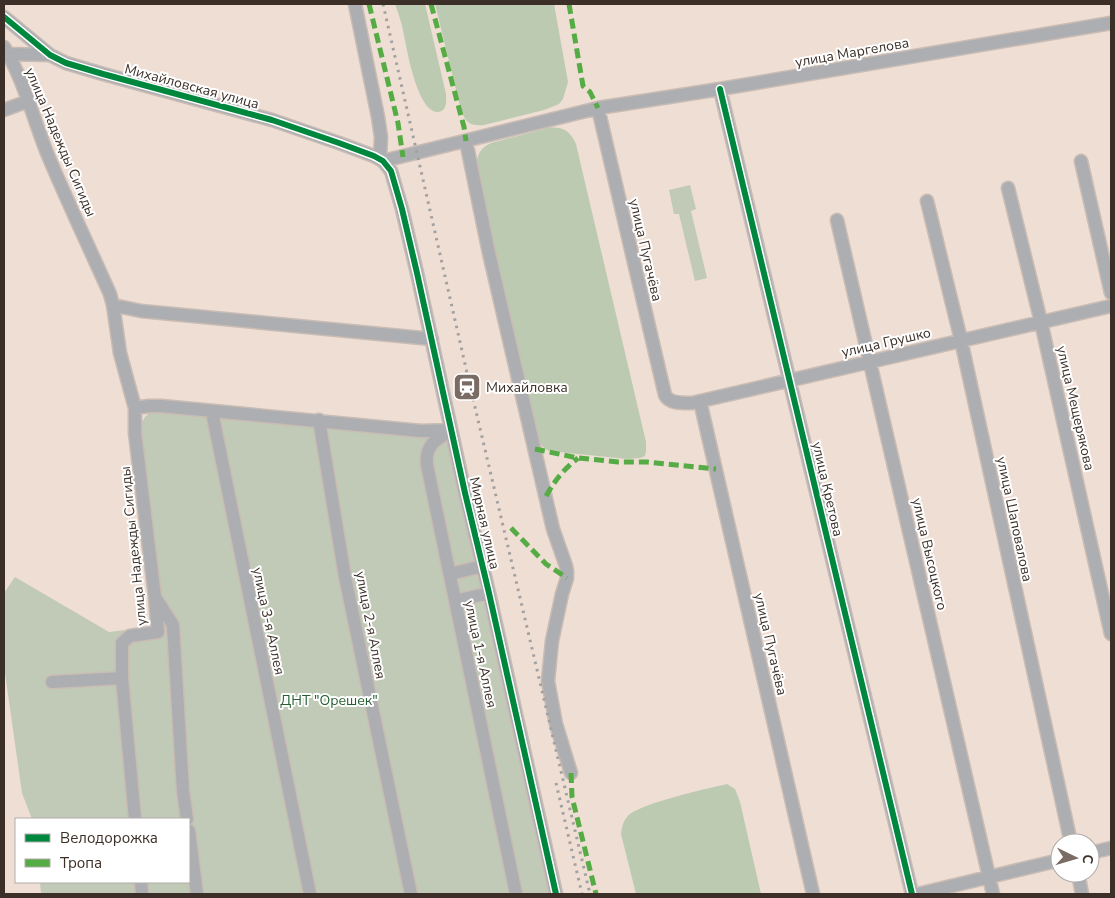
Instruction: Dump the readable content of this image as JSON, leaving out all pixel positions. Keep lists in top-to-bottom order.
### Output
{
  "streets": {
    "street": [
      "улица Маргелова",
      "Михайловская улица",
      "улица Надежды Сигиды",
      "улица Пугачёва",
      "улица Грушко",
      "улица Мещерякова",
      "улица Кретова",
      "улица Шаповалова",
      "Мирная улица",
      "улица Высоцкого",
      "улица 3-я Аллея",
      "улица 2-я Аллея",
      "улица 1-я Аллея"
    ]
  },
  "crossings": [
    ["улица Маргелова", "Михайловская улица"],
    ["улица Маргелова", "улица Пугачёва"],
    ["улица Маргелова", "улица Кретова"],
    ["улица Маргелова", "Мирная улица"],
    ["Михайловская улица", "улица Надежды Сигиды"],
    ["Михайловская улица", "Мирная улица"],
    ["улица Пугачёва", "улица Грушко"],
    ["улица Грушко", "улица Мещерякова"],
    ["улица Грушко", "улица Кретова"],
    ["улица Грушко", "улица Шаповалова"],
    ["улица Грушко", "улица Высоцкого"],
    ["Мирная улица", "улица 1-я Аллея"]
  ],
  "parks": ["ДНТ \"Орешек\""],
  "places": {
    "station": ["Михайловка"]
  },
  "legend": ["Велодорожка", "Тропа"],
  "north": "right"
}
